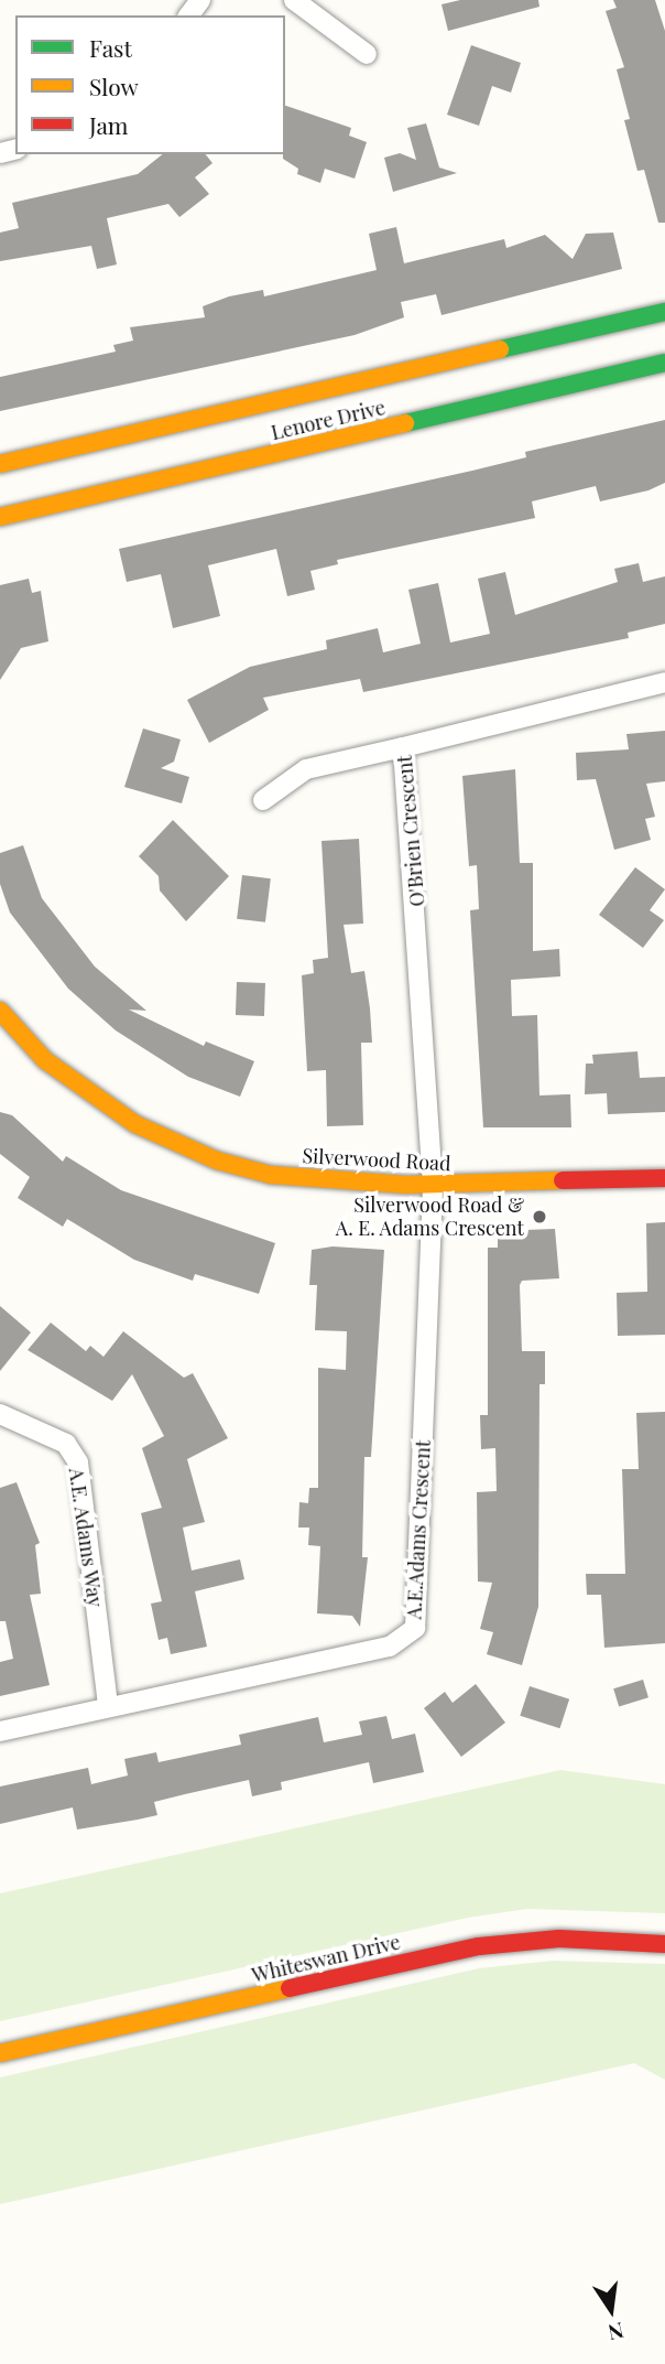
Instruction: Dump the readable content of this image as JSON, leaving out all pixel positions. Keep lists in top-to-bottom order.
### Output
{
  "streets": {
    "street": [
      "Lenore Drive",
      "O'Brien Crescent",
      "Silverwood Road",
      "A.E.Adams Crescent",
      "A.E. Adams Way",
      "Whiteswan Drive"
    ]
  },
  "crossings": [
    ["O'Brien Crescent", "Silverwood Road"],
    ["O'Brien Crescent", "A.E.Adams Crescent"],
    ["Silverwood Road", "A.E.Adams Crescent"],
    ["A.E.Adams Crescent", "A.E. Adams Way"]
  ],
  "places": ["Silverwood Road & A. E. Adams Crescent"],
  "legend": ["Fast", "Slow", "Jam"],
  "north": "bottom"
}
